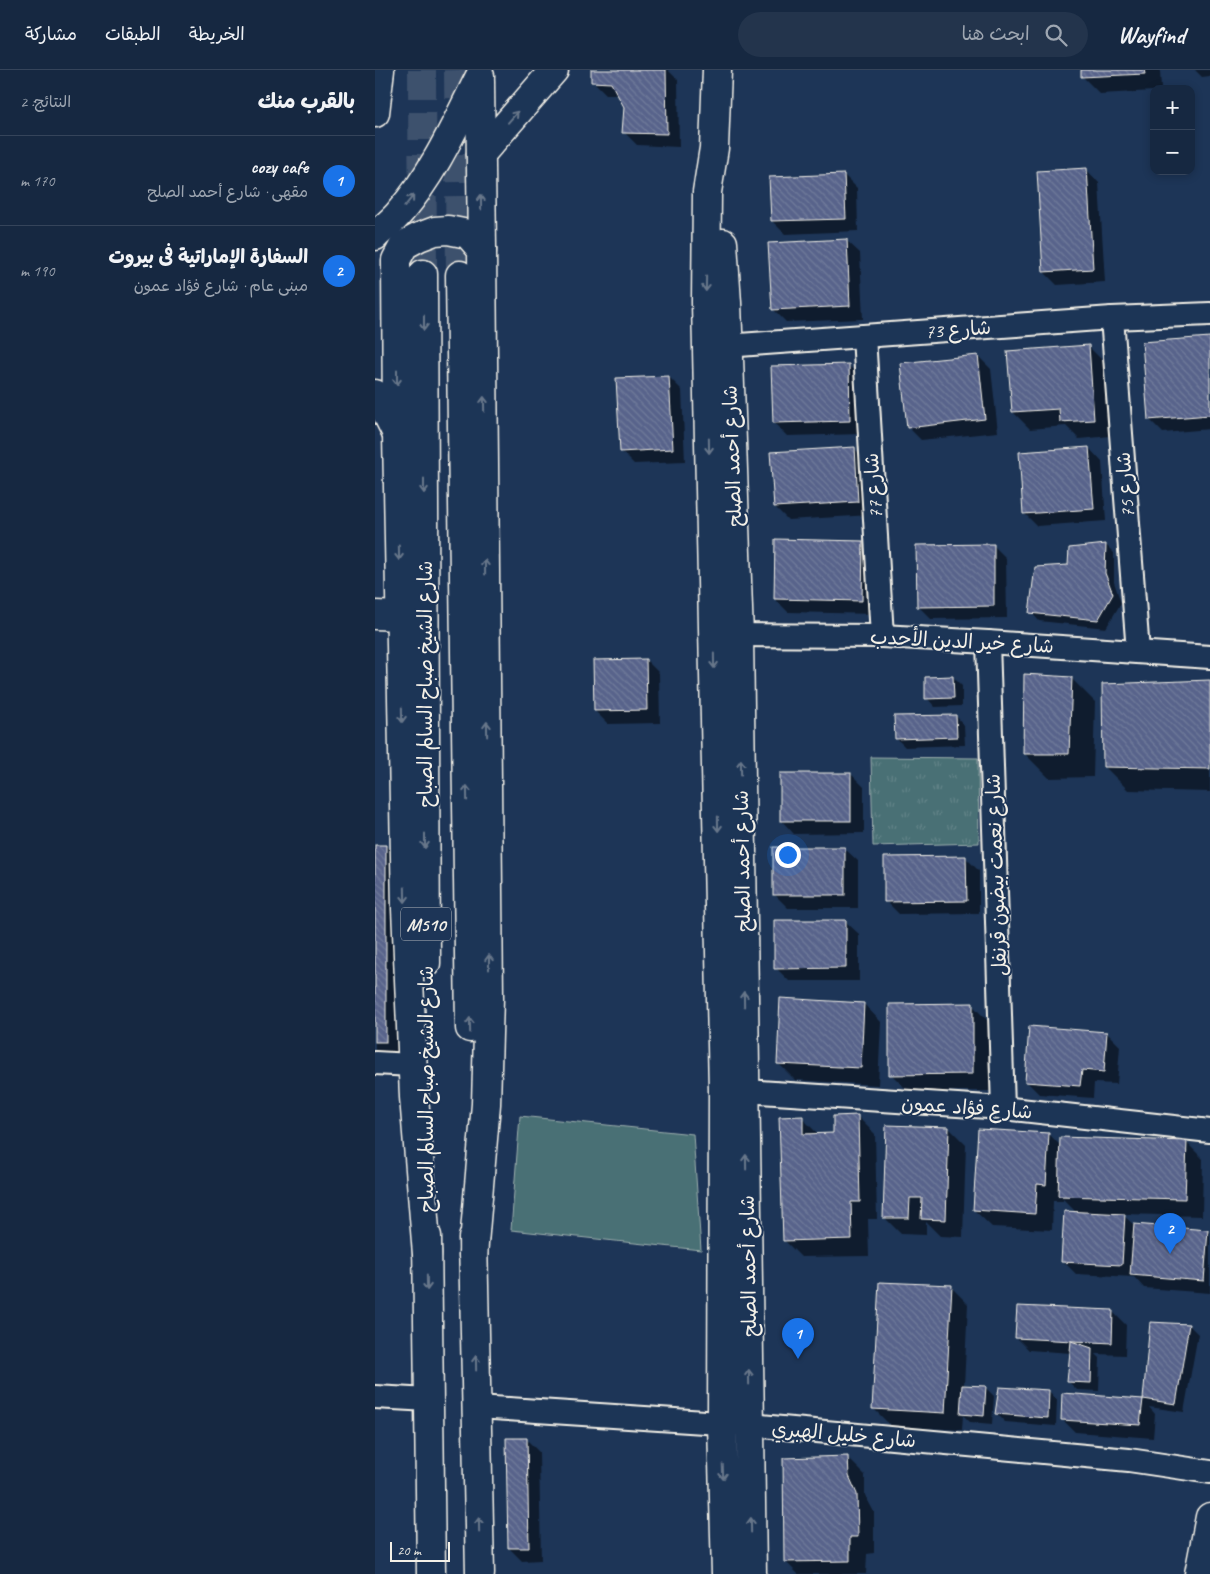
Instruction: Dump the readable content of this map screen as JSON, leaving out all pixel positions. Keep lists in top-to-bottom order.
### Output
{
  "streets": {
    "main road": ["شارع أحمد الصلح", "شارع الشيخ صباح السالم الصباح", "M510"],
    "street": [
      "شارع 73",
      "شارع 75",
      "شارع 77",
      "شارع خير الدين الأحدب",
      "شارع نعمت بيضون قرنفل",
      "شارع فؤاد عمون",
      "شارع خليل الهبري"
    ]
  },
  "crossings": [
    ["شارع 73", "شارع أحمد الصلح"],
    ["شارع 73", "شارع 75"],
    ["شارع 73", "شارع 77"],
    ["شارع أحمد الصلح", "شارع خير الدين الأحدب"],
    ["شارع أحمد الصلح", "شارع فؤاد عمون"],
    ["شارع أحمد الصلح", "شارع خليل الهبري"],
    ["شارع 75", "شارع خير الدين الأحدب"],
    ["شارع 77", "شارع خير الدين الأحدب"],
    ["شارع خير الدين الأحدب", "شارع نعمت بيضون قرنفل"],
    ["شارع الشيخ صباح السالم الصباح", "شارع خليل الهبري"],
    ["شارع نعمت بيضون قرنفل", "شارع فؤاد عمون"]
  ],
  "scale_bar": "20 m",
  "page": {
    "header": "Wayfind",
    "search": "ابحث هنا",
    "nav": ["الخريطة", "الطبقات", "مشاركة"],
    "heading": ["بالقرب منك", "النتائج: 2"],
    "map_buttons": ["+", "−"],
    "list": [
      {
        "mark": "1",
        "name": "cozy cafe",
        "note": "مقهى · شارع أحمد الصلح",
        "value": "170 m"
      },
      {
        "mark": "2",
        "name": "السفارة الإماراتية فى بيروت",
        "note": "مبنى عام · شارع فؤاد عمون",
        "value": "190 m"
      }
    ],
    "pins": ["2", "1"],
    "scale": "20 m"
  }
}
